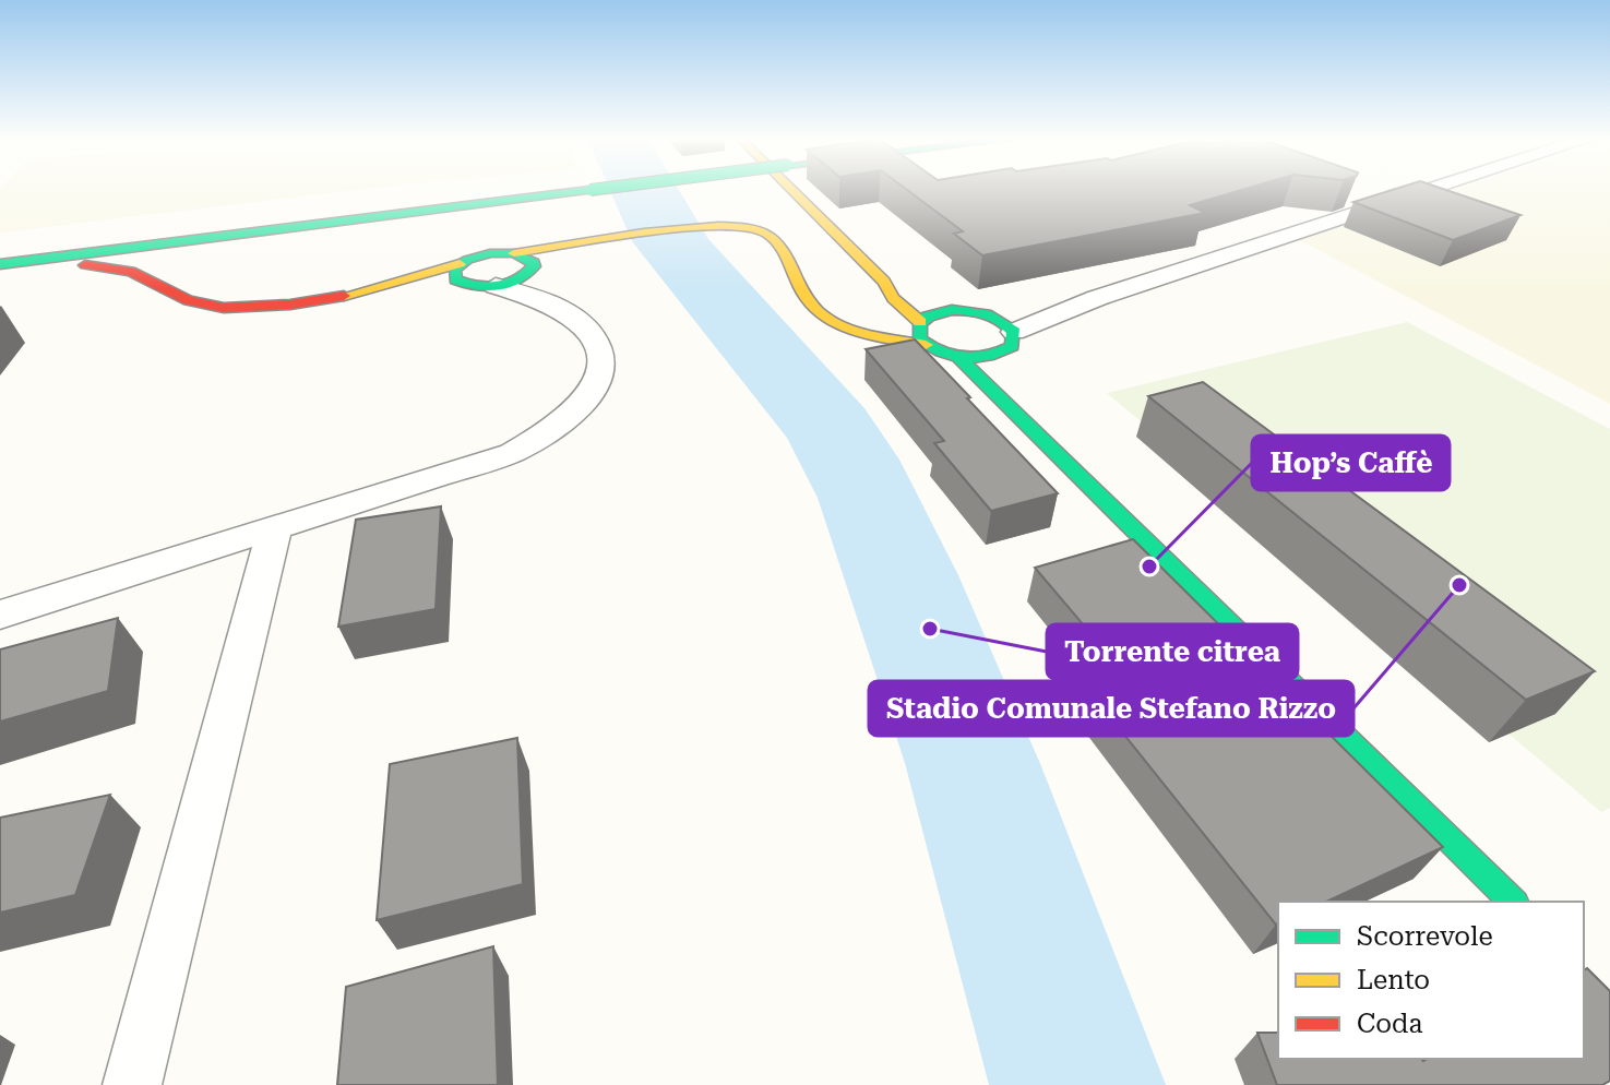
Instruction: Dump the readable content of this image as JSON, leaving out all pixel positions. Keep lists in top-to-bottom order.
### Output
{
  "places": ["Hop’s Caffè", "Stadio Comunale Stefano Rizzo", "Torrente citrea"],
  "legend": ["Scorrevole", "Lento", "Coda"]
}
